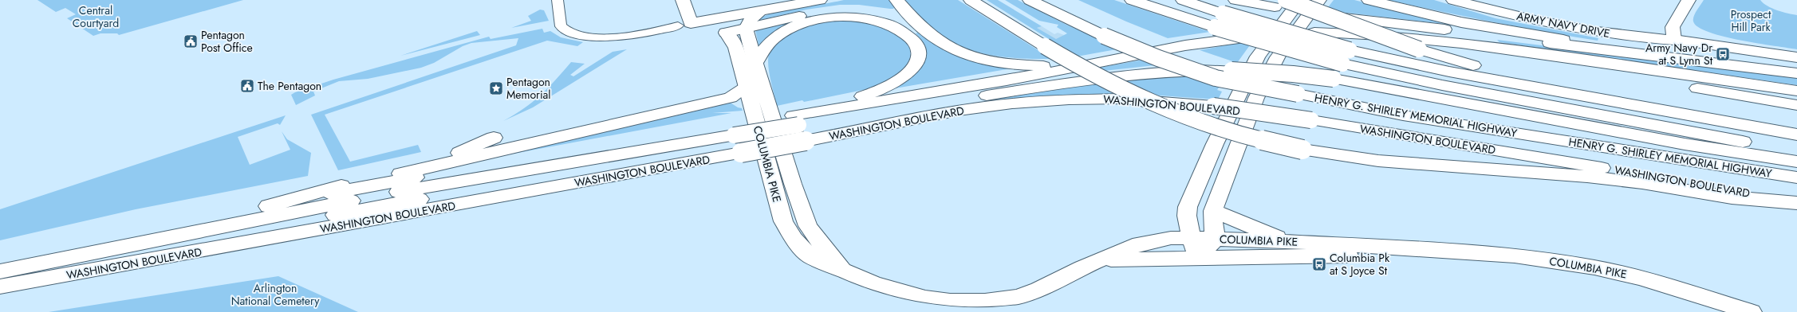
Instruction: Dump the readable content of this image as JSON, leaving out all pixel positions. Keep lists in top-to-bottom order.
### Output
{
  "streets": {
    "main road": [
      "ARMY NAVY DRIVE",
      "WASHINGTON BOULEVARD",
      "HENRY G. SHIRLEY MEMORIAL HIGHWAY",
      "COLUMBIA PIKE"
    ]
  },
  "parks": ["Central Courtyard", "Prospect Hill Park", "Arlington National Cemetery"],
  "places": {
    "public building": ["Pentagon Post Office", "The Pentagon"],
    "bus stop": ["Army Navy Dr at S Lynn St", "Columbia Pk at S Joyce St"],
    "place": ["Pentagon Memorial"]
  }
}
